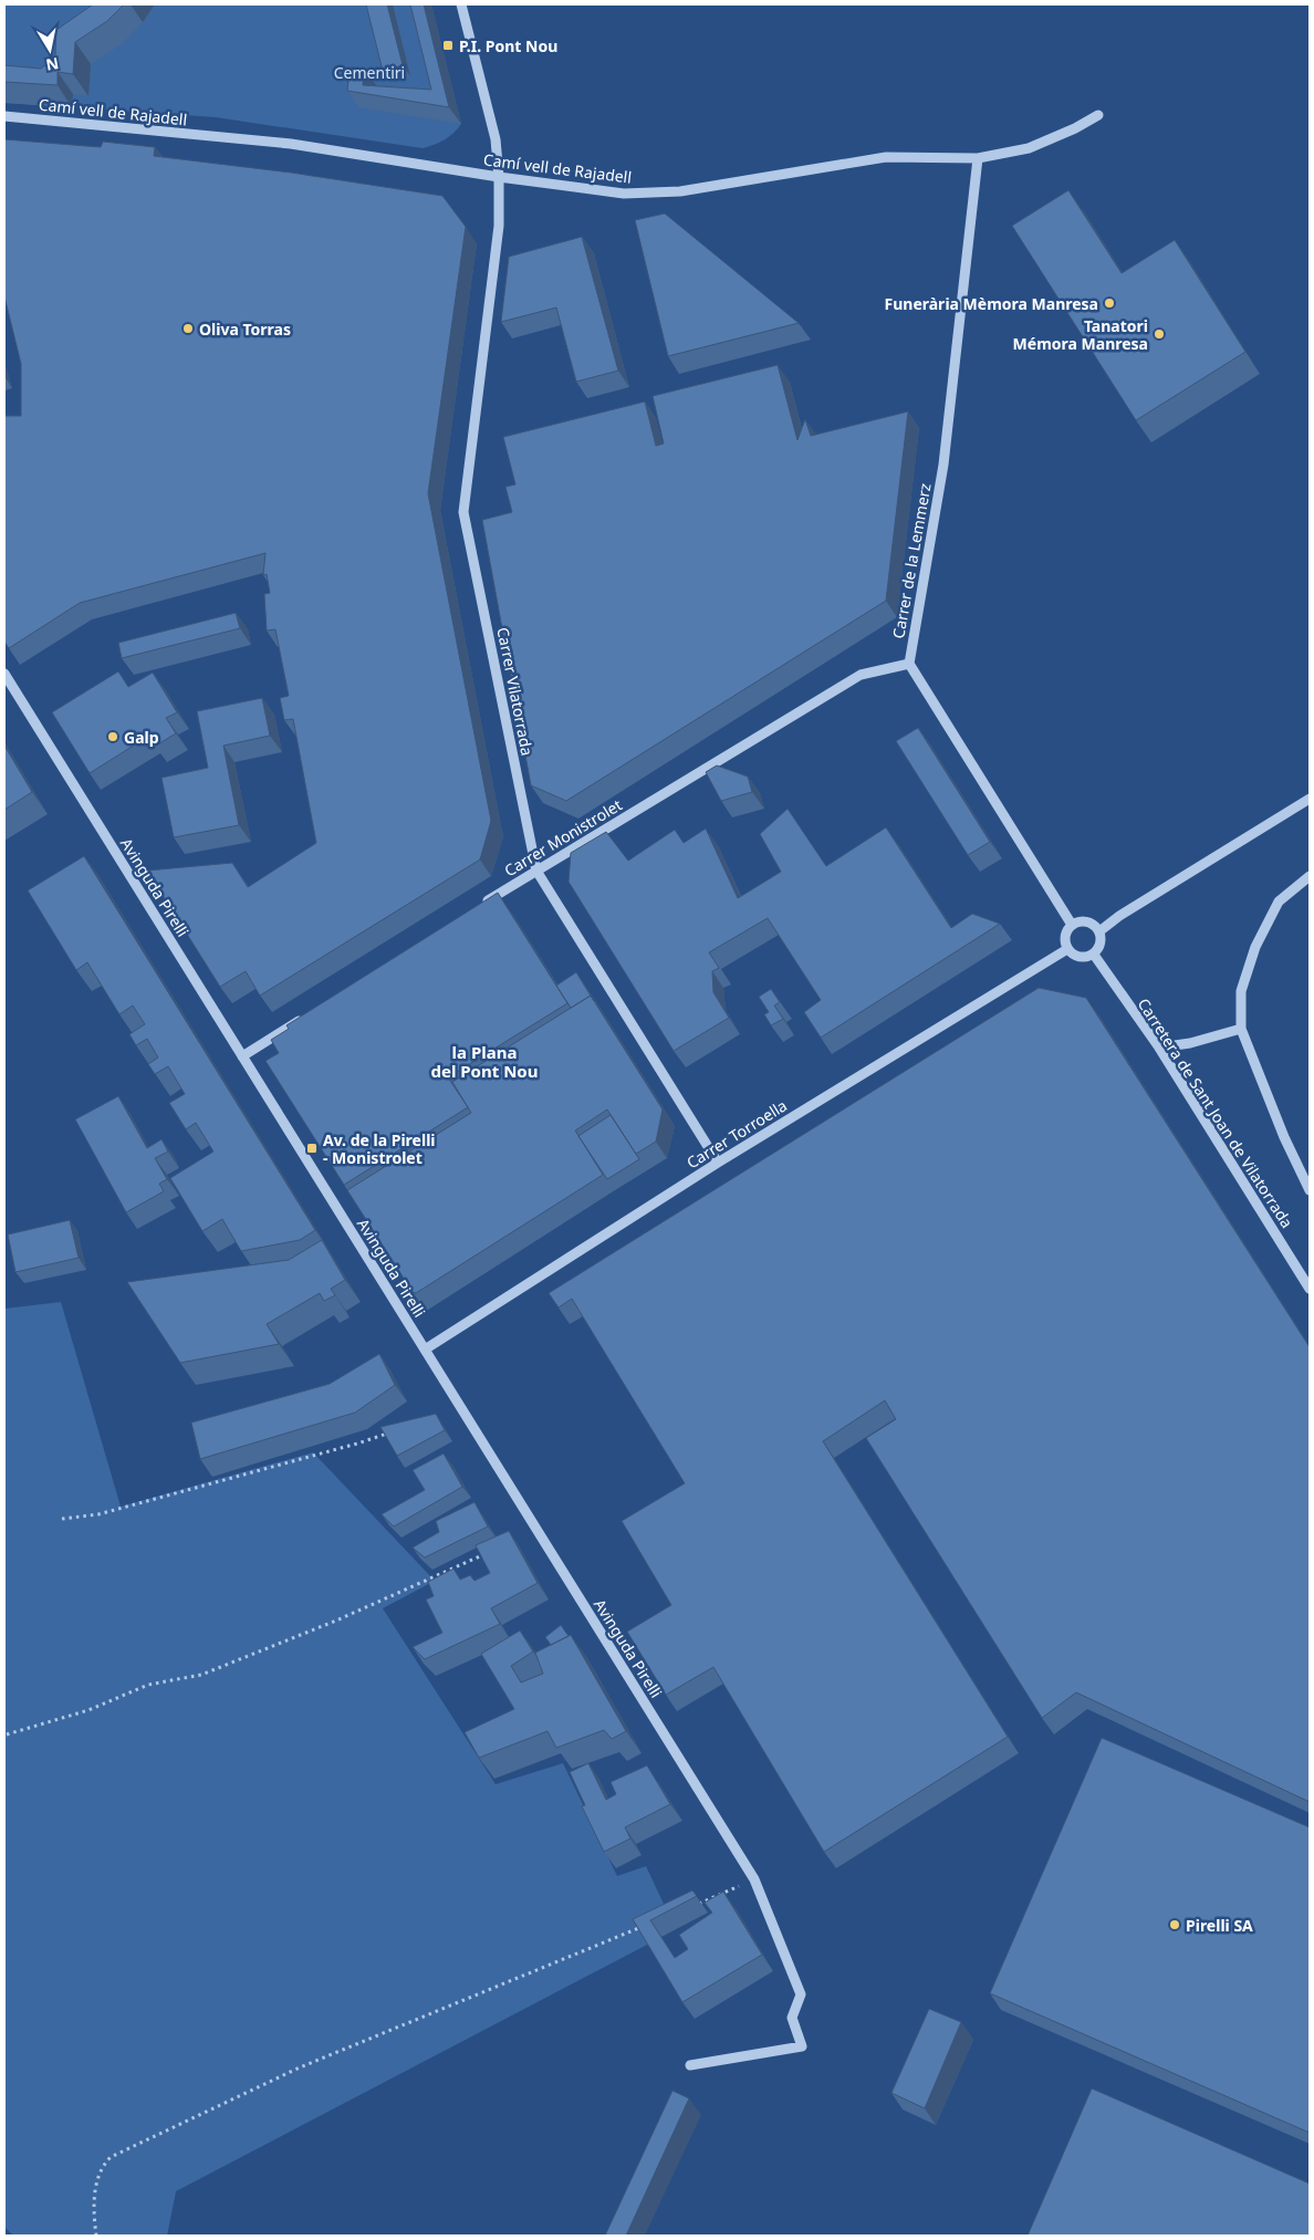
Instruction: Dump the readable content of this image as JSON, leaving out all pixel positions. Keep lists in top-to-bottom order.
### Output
{
  "streets": {
    "street": [
      "Camí vell de Rajadell",
      "Carrer de la Lemmerz",
      "Carrer Vilatorrada",
      "Carrer Monistrolet",
      "Avinguda Pirelli",
      "Carretera de Sant Joan de Vilatorrada",
      "Carrer Torroella"
    ]
  },
  "crossings": [
    ["Camí vell de Rajadell", "Carrer de la Lemmerz"],
    ["Camí vell de Rajadell", "Carrer Vilatorrada"],
    ["Carrer de la Lemmerz", "Carrer Monistrolet"],
    ["Carrer Vilatorrada", "Carrer Monistrolet"],
    ["Carrer Vilatorrada", "Carrer Torroella"],
    ["Avinguda Pirelli", "Carrer Torroella"],
    ["Carretera de Sant Joan de Vilatorrada", "Carrer Torroella"]
  ],
  "districts": ["la Plana del Pont Nou"],
  "parks": ["Cementiri"],
  "places": {
    "transit": ["P.I. Pont Nou", "Av. de la Pirelli - Monistrolet"],
    "other": [
      "Funerària Mèmora Manresa",
      "Oliva Torras",
      "Tanatori Mémora Manresa",
      "Galp",
      "Pirelli SA"
    ]
  },
  "north": "bottom"
}
